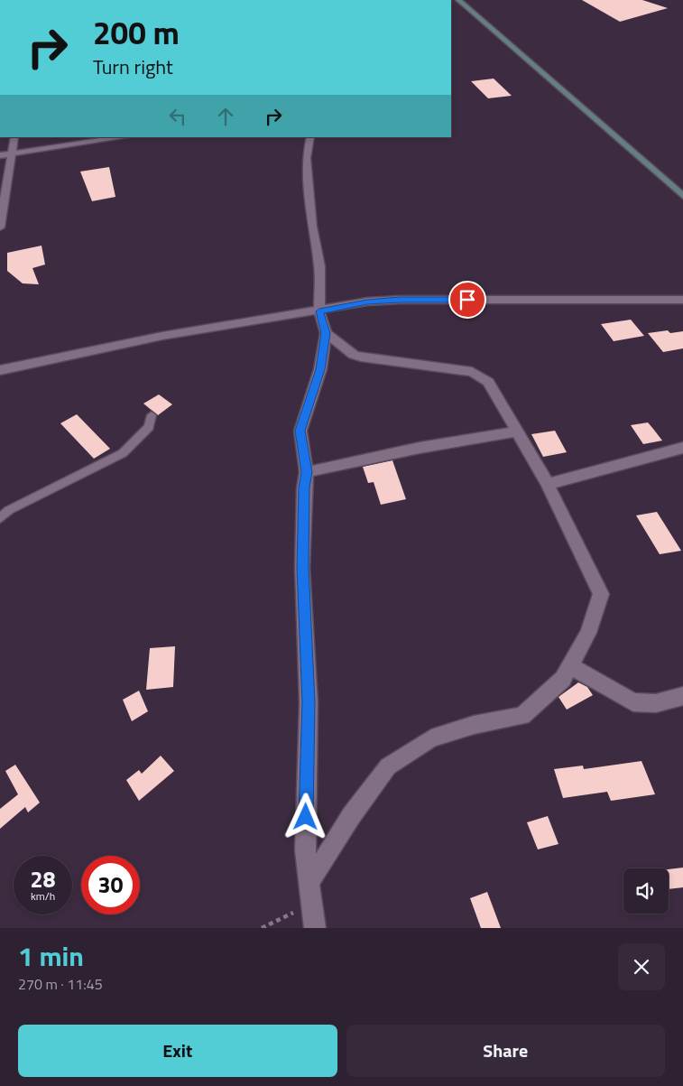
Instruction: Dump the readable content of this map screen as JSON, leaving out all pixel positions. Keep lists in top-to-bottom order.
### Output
{
  "page": {
    "turn": ["200 m", "Turn right"],
    "speed": "28 km/h",
    "limit": "30",
    "heading": ["1 min", "270 m · 11:45"],
    "buttons": ["Exit", "Share"]
  }
}
